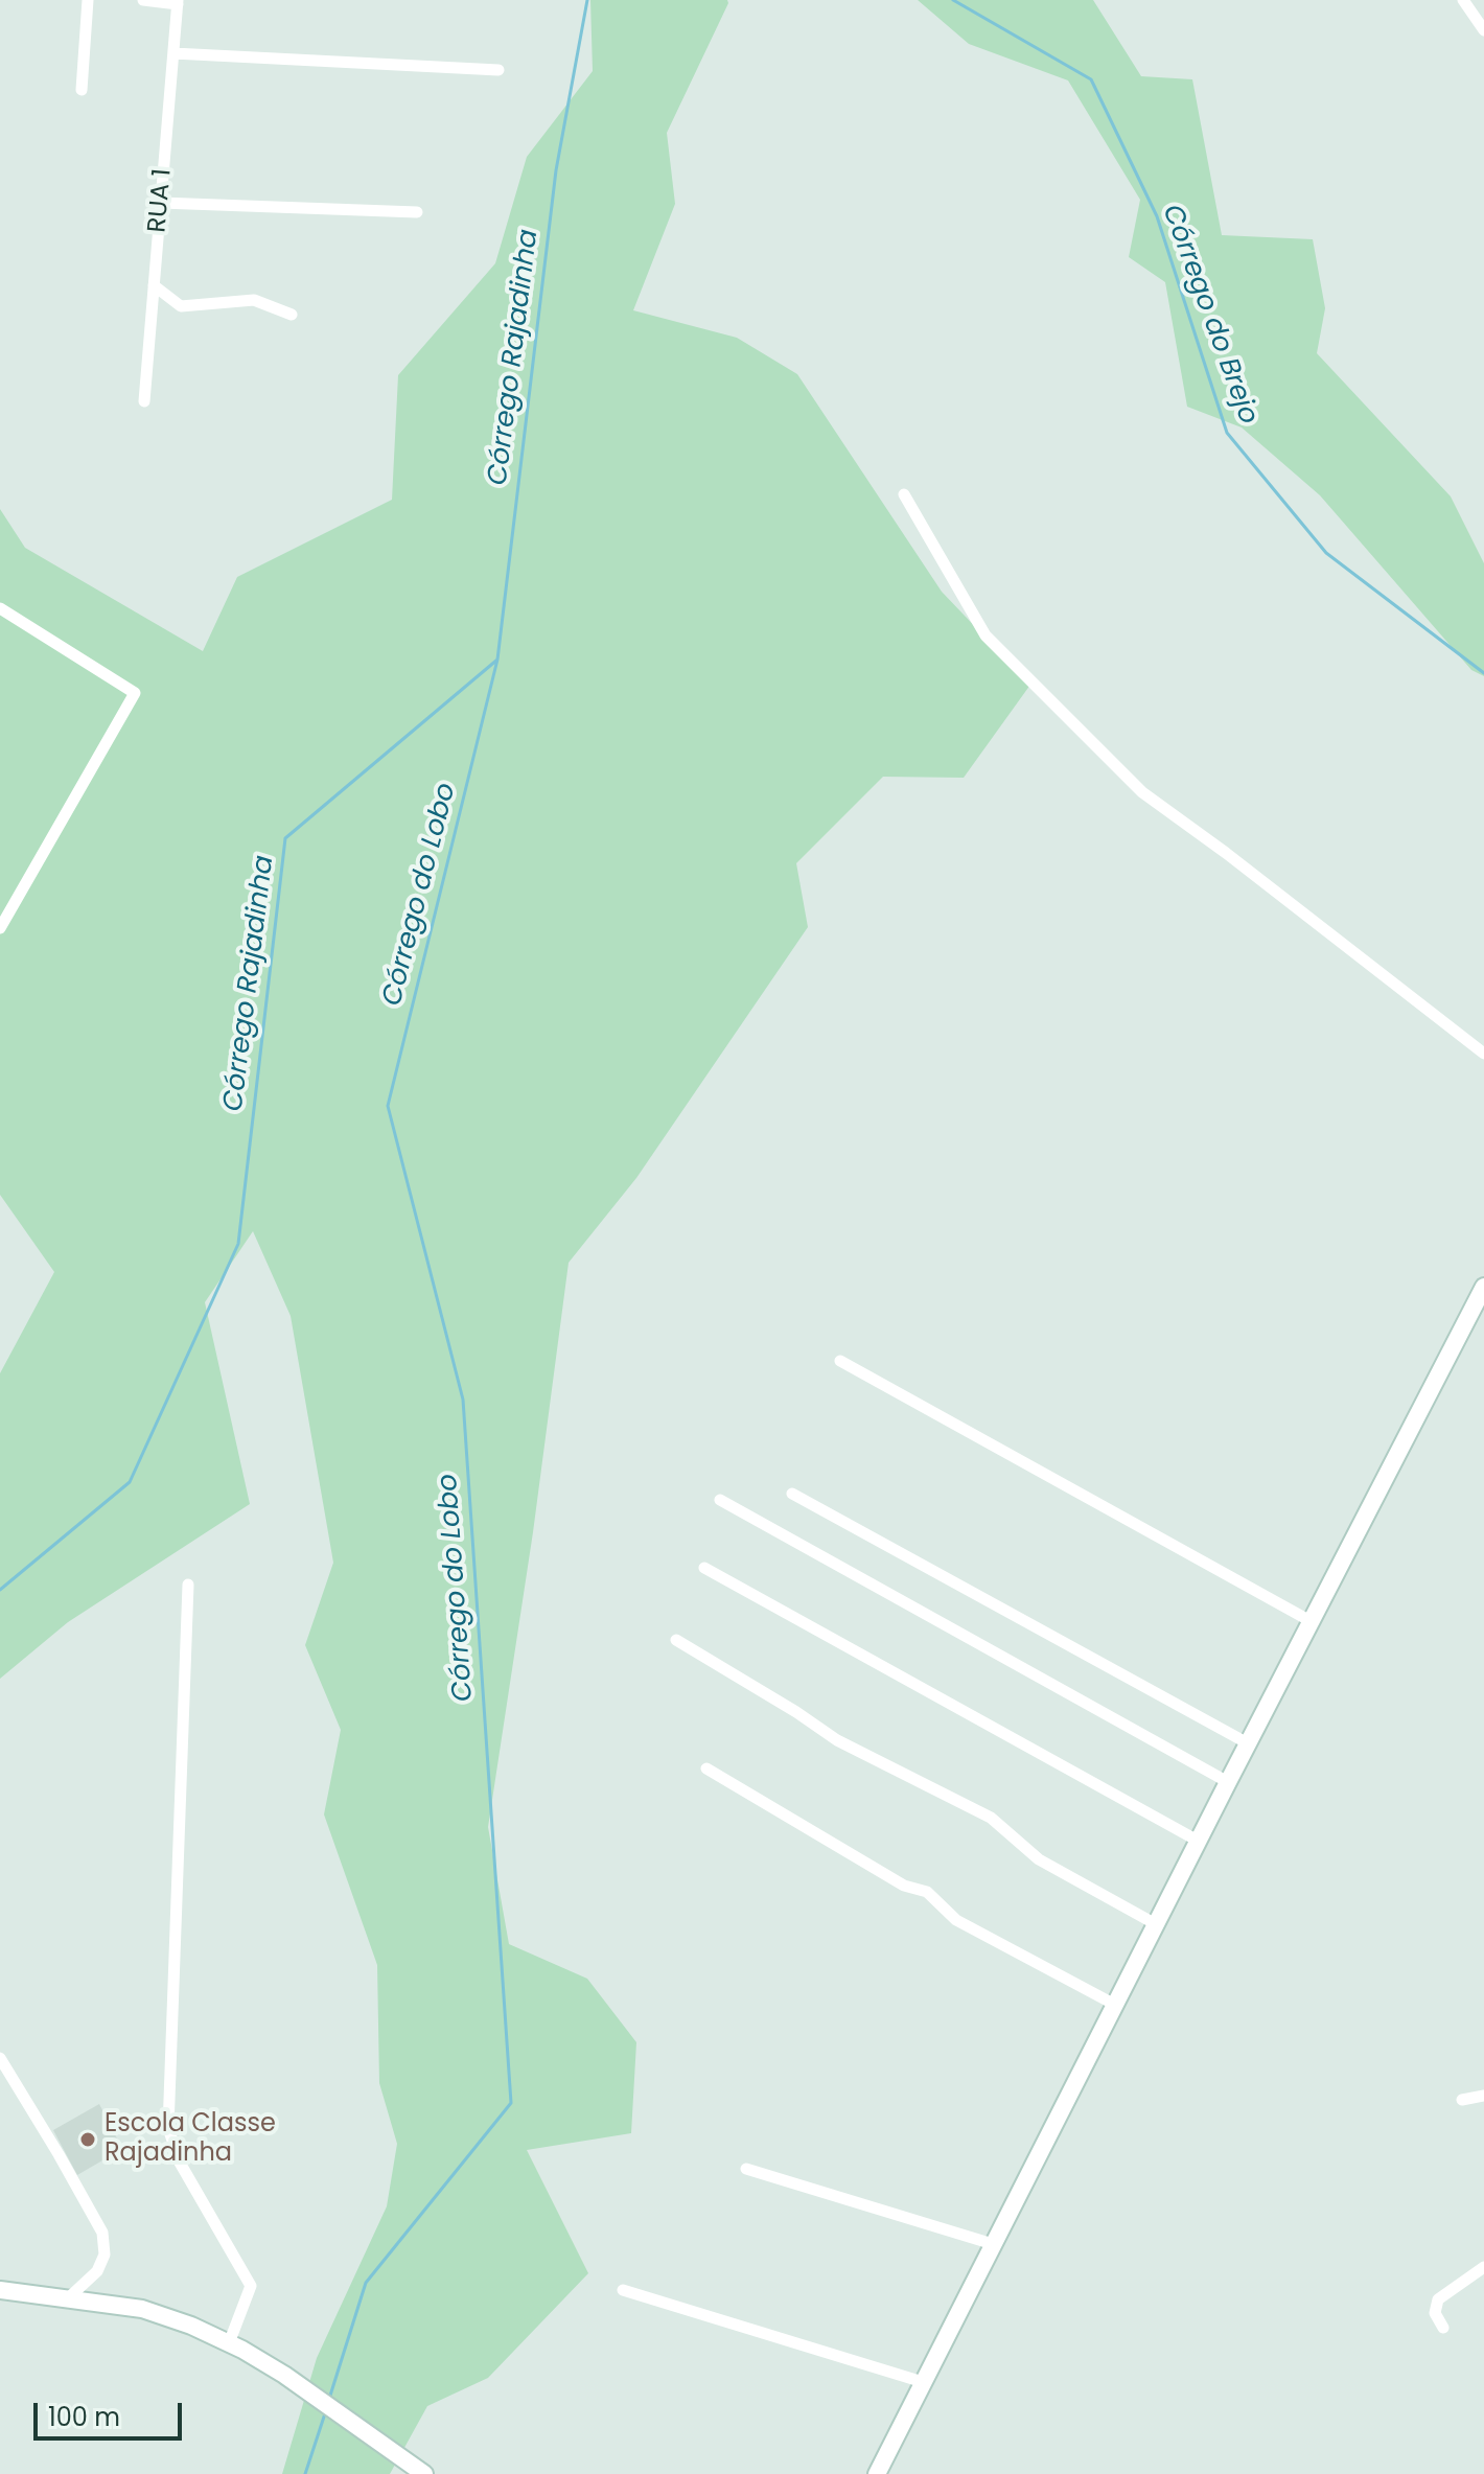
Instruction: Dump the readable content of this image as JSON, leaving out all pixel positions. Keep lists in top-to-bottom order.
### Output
{
  "streets": {
    "street": ["RUA 1"]
  },
  "water": ["Córrego do Brejo", "Córrego Rajadinha", "Córrego do Lobo"],
  "places": ["Escola Classe Rajadinha"],
  "scale_bar": "100 m"
}
